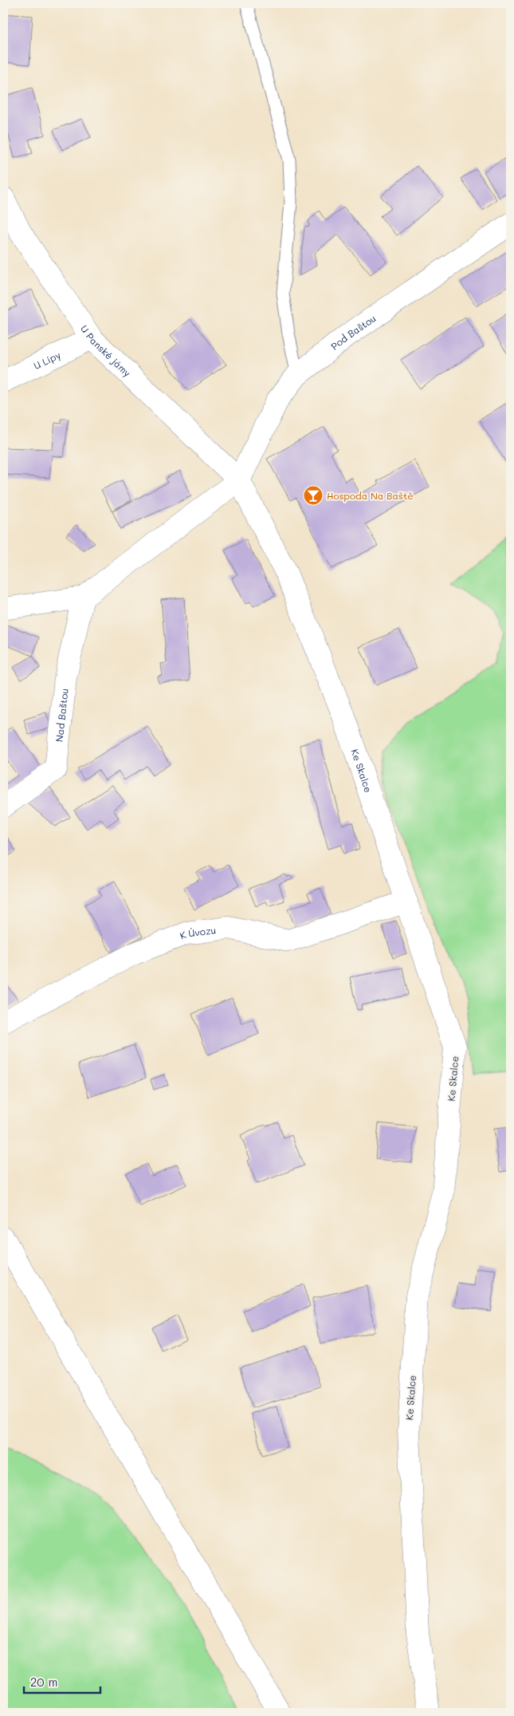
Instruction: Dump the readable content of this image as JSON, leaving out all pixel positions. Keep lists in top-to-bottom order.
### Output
{
  "streets": {
    "street": [
      "Pod Baštou",
      "U Panské jámy",
      "U Lípy",
      "Nad Baštou",
      "Ke Skalce",
      "K Úvozu"
    ]
  },
  "crossings": [
    ["Pod Baštou", "U Panské jámy"],
    ["Pod Baštou", "Ke Skalce"],
    ["U Panské jámy", "U Lípy"],
    ["U Panské jámy", "Ke Skalce"],
    ["Ke Skalce", "K Úvozu"]
  ],
  "places": {
    "bar": ["Hospoda Na Baště"]
  },
  "scale_bar": "20 m"
}
